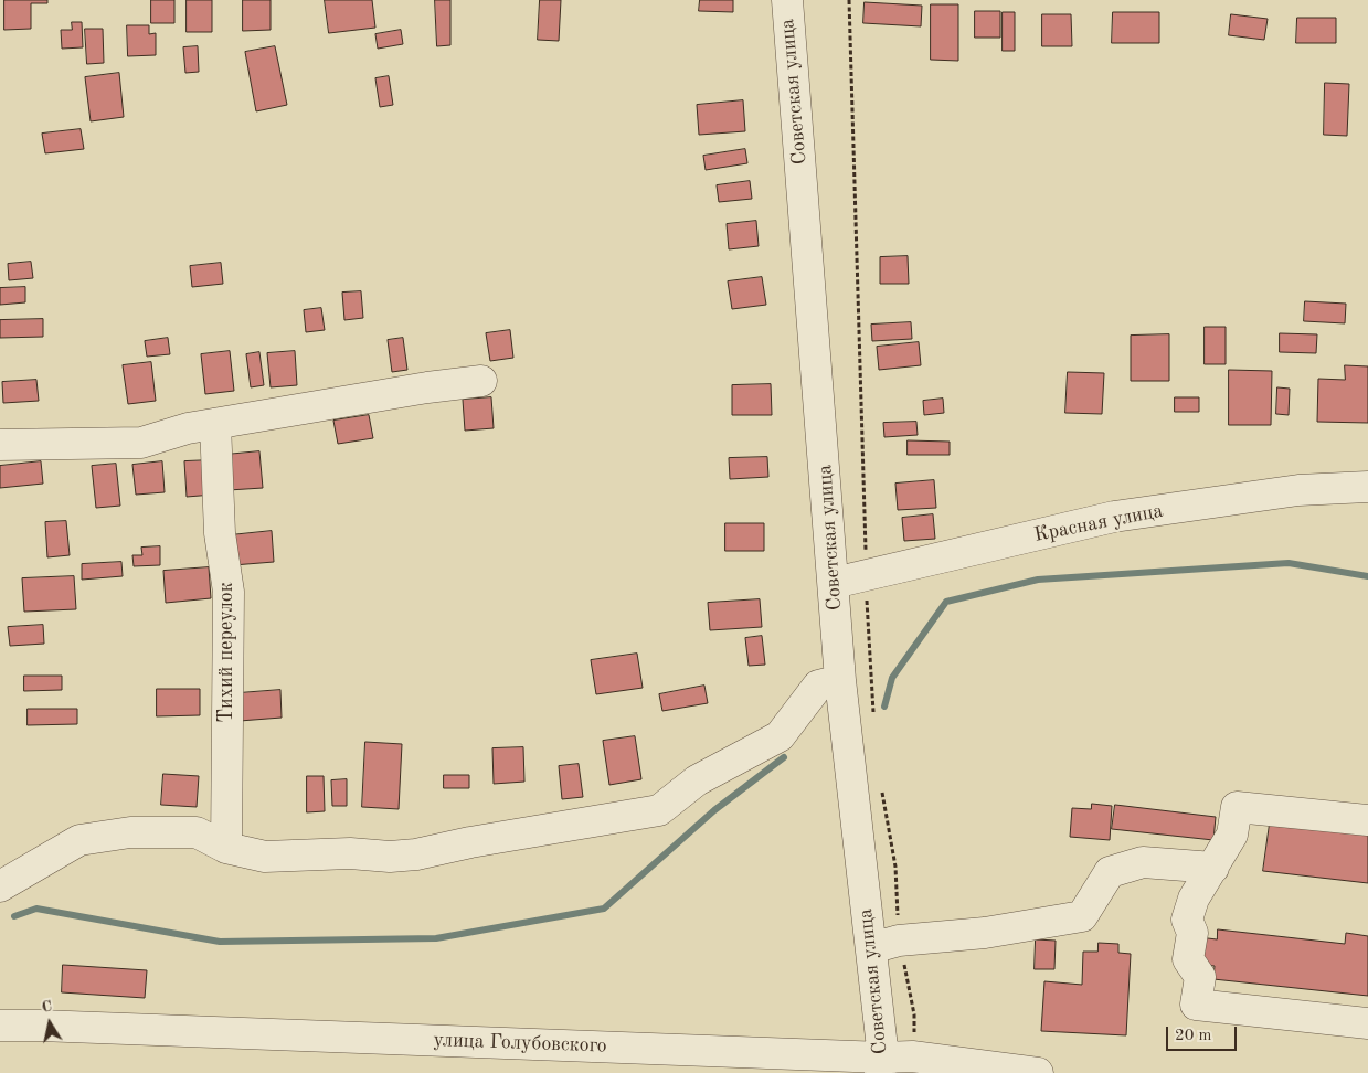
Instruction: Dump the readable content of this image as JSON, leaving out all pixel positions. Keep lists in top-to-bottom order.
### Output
{
  "streets": {
    "street": [
      "Советская улица",
      "Красная улица",
      "Тихий переулок",
      "улица Голубовского"
    ]
  },
  "crossings": [
    ["Советская улица", "Красная улица"],
    ["Советская улица", "улица Голубовского"]
  ],
  "scale_bar": "20 m",
  "north": "top"
}
